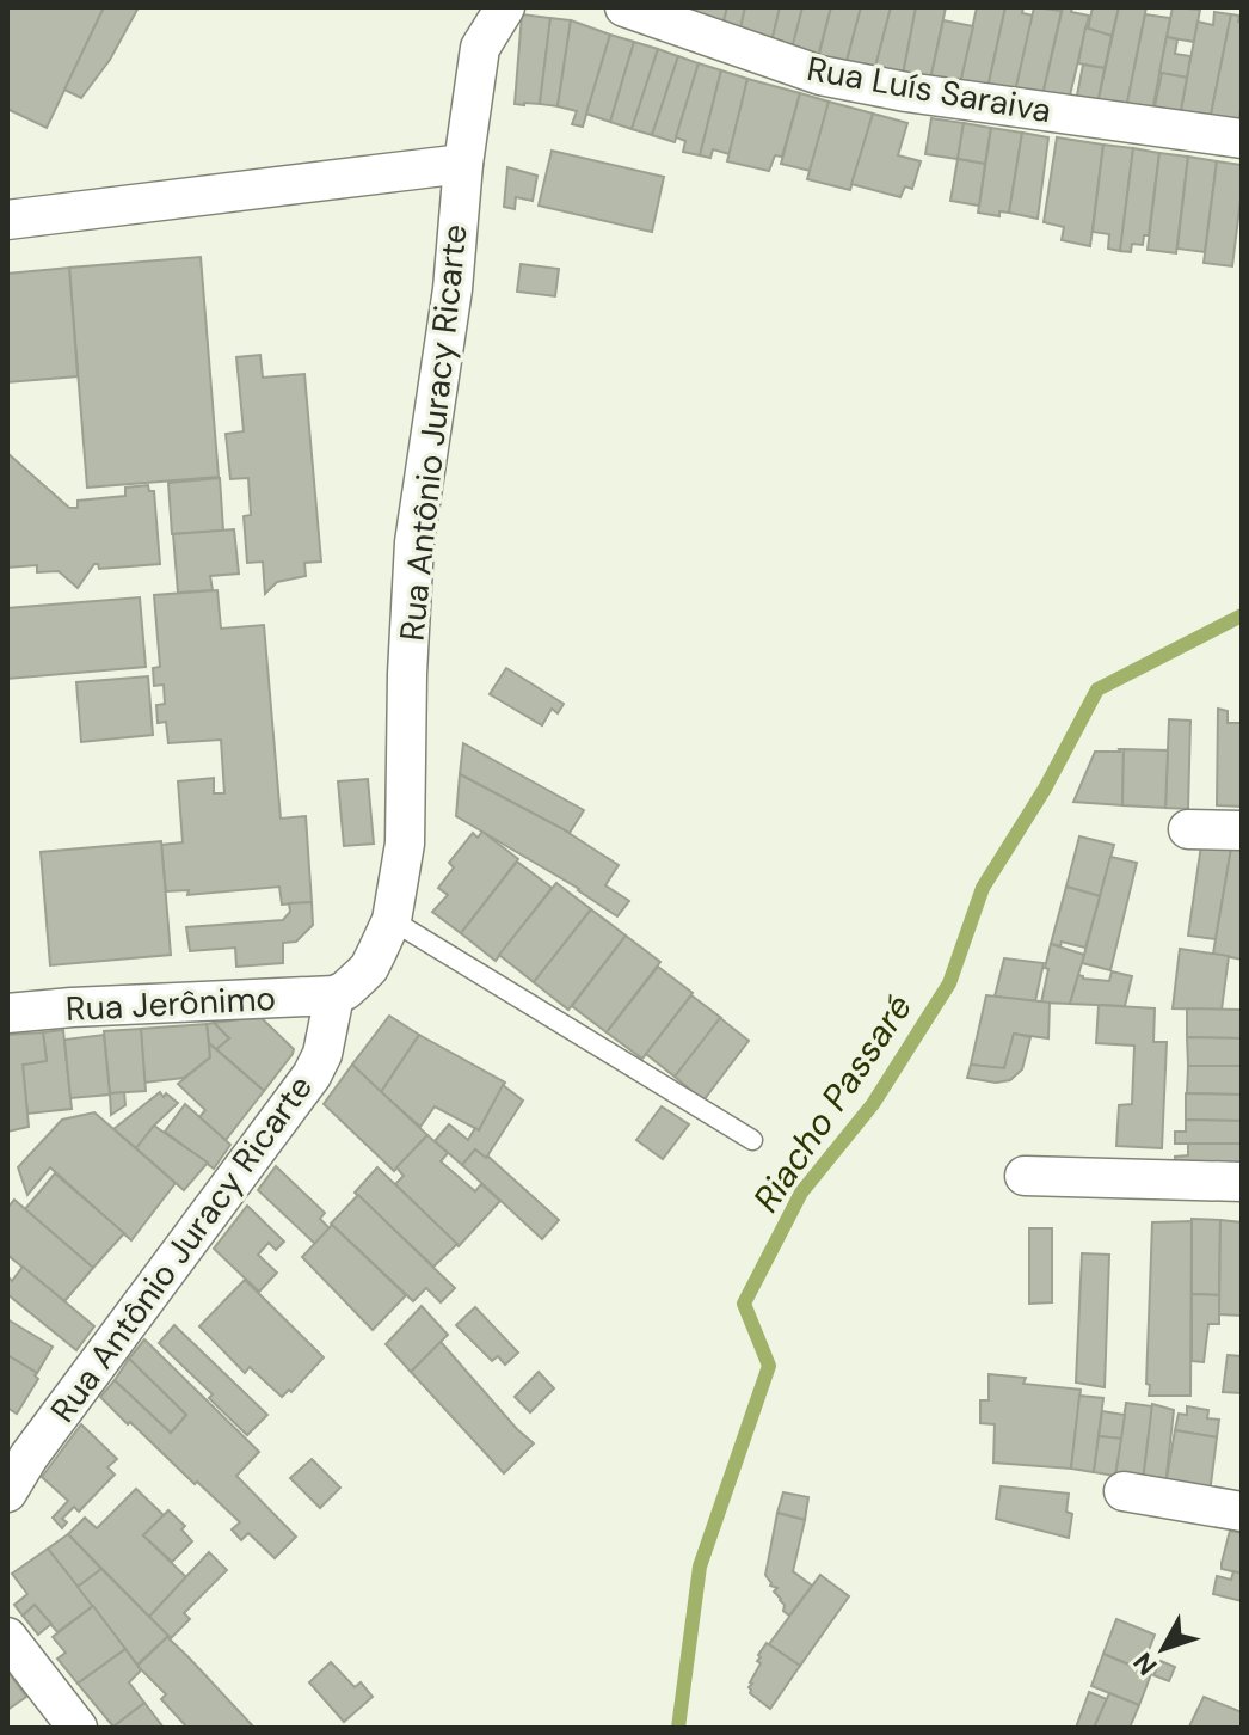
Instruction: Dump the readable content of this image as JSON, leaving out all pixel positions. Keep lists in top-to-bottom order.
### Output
{
  "streets": {
    "street": ["Rua Luís Saraiva", "Rua Antônio Juracy Ricarte", "Rua Jerônimo"]
  },
  "crossings": [
    ["Rua Antônio Juracy Ricarte", "Rua Jerônimo"]
  ],
  "water": ["Riacho Passaré"],
  "north": "bottom left"
}
